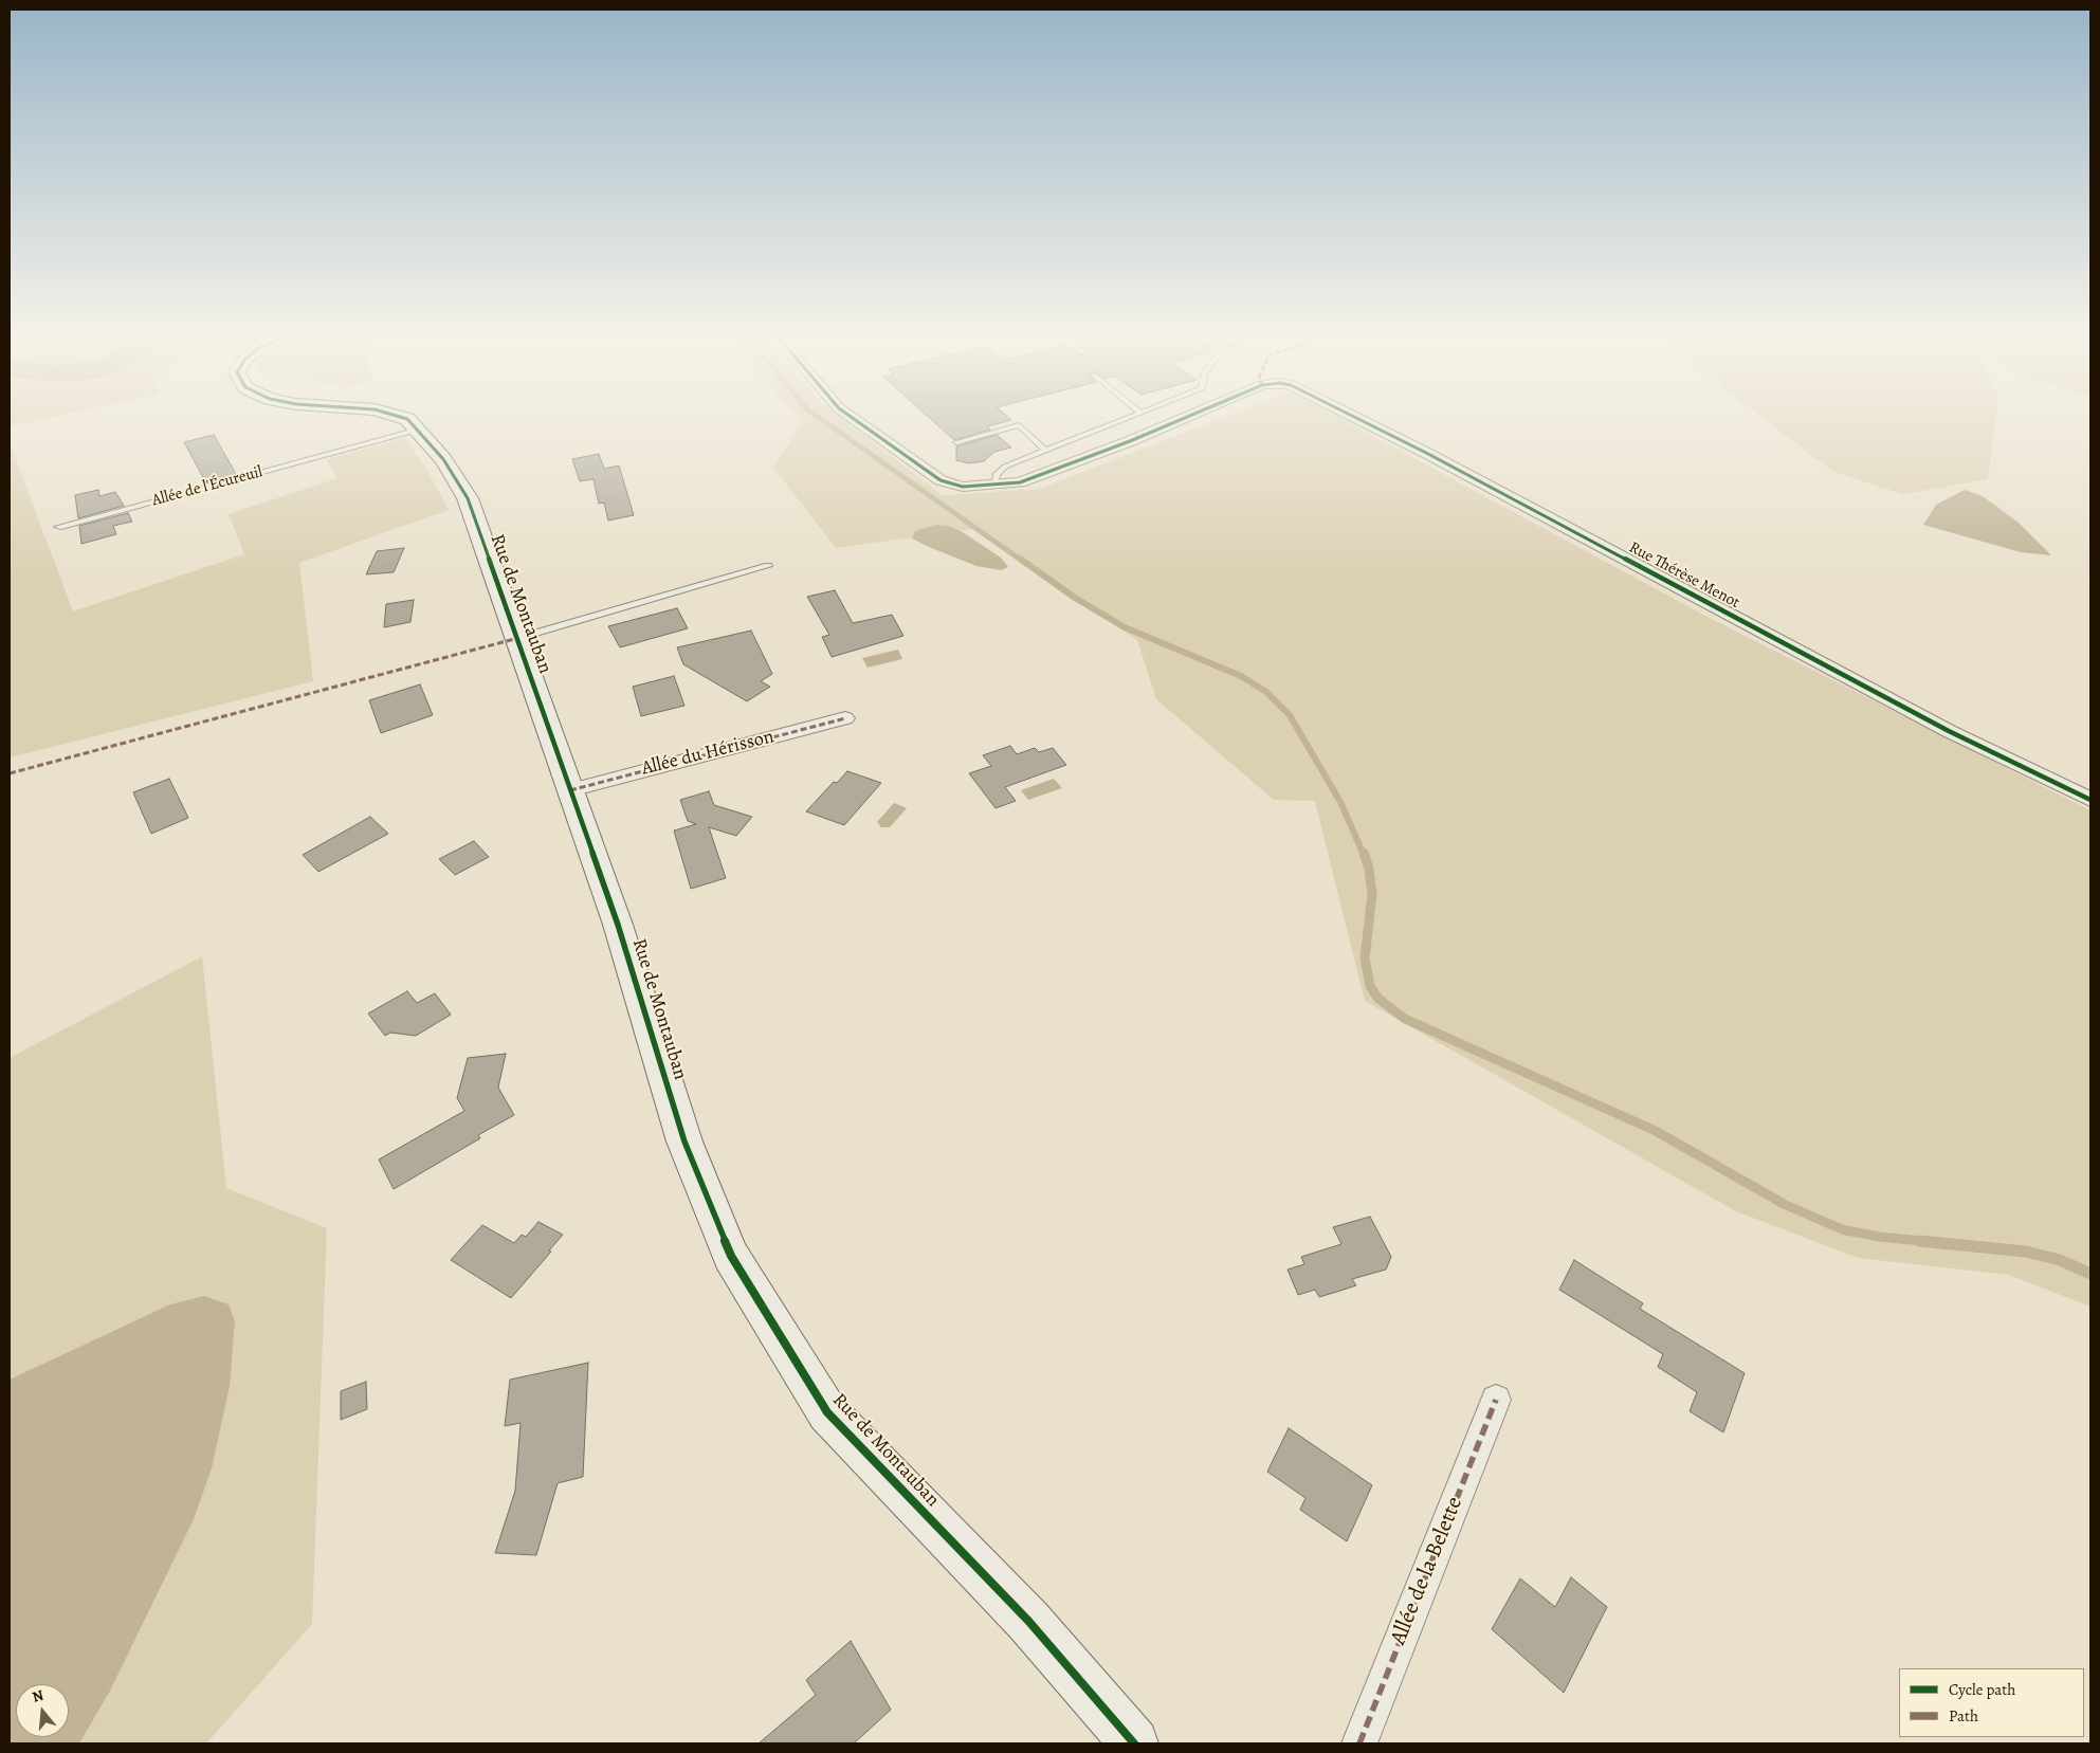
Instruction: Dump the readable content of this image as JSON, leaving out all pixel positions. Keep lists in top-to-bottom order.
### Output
{
  "streets": {
    "street": [
      "Rue Thérèse Menot",
      "Rue de Montauban",
      "Allée du Hérisson",
      "Allée de la Belette"
    ],
    "lane": ["Allée de l'Écureuil"]
  },
  "crossings": [
    ["Allée de l'Écureuil", "Rue de Montauban"],
    ["Rue de Montauban", "Allée du Hérisson"]
  ],
  "legend": ["Cycle path", "Path"],
  "north": "top"
}
